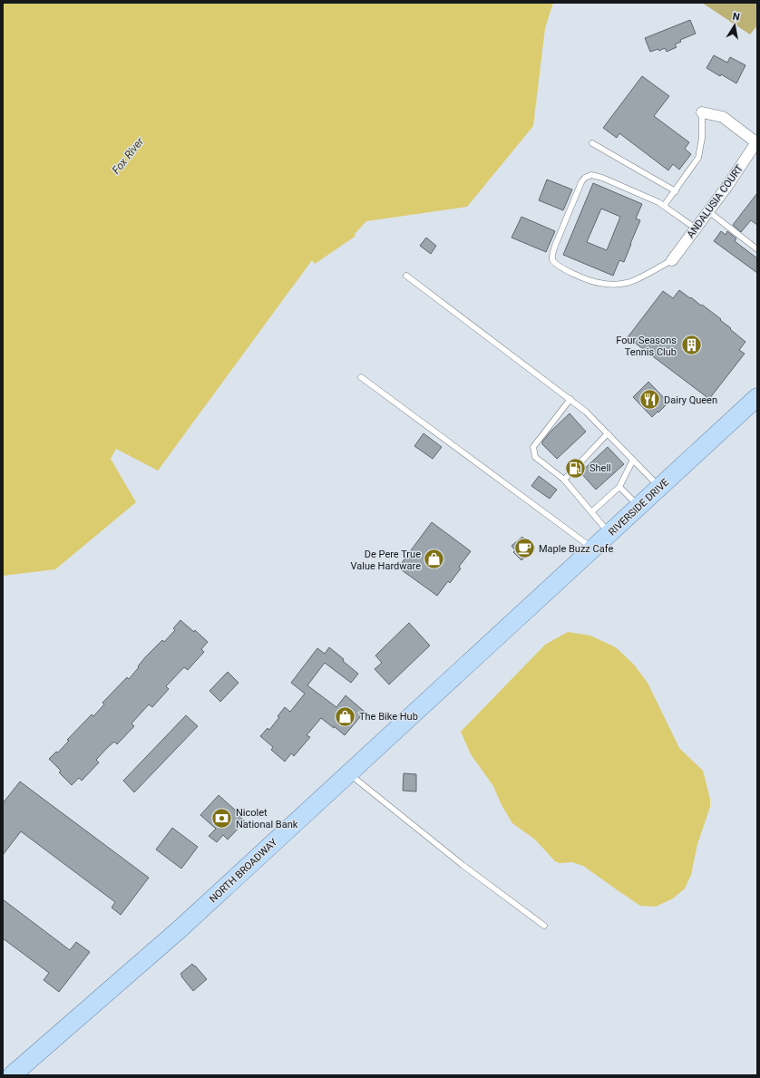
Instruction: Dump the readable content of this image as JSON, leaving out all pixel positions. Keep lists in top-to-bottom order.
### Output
{
  "streets": {
    "main road": ["RIVERSIDE DRIVE", "NORTH BROADWAY"],
    "street": ["ANDALUSIA COURT"]
  },
  "crossings": [
    ["RIVERSIDE DRIVE", "NORTH BROADWAY"]
  ],
  "water": ["Fox River"],
  "places": {
    "building": ["Four Seasons Tennis Club"],
    "restaurant": ["Dairy Queen"],
    "fuel station": ["Shell"],
    "cafe": ["Maple Buzz Cafe"],
    "shop": ["De Pere True Value Hardware", "The Bike Hub"],
    "bank": ["Nicolet National Bank"]
  },
  "north": "top"
}
